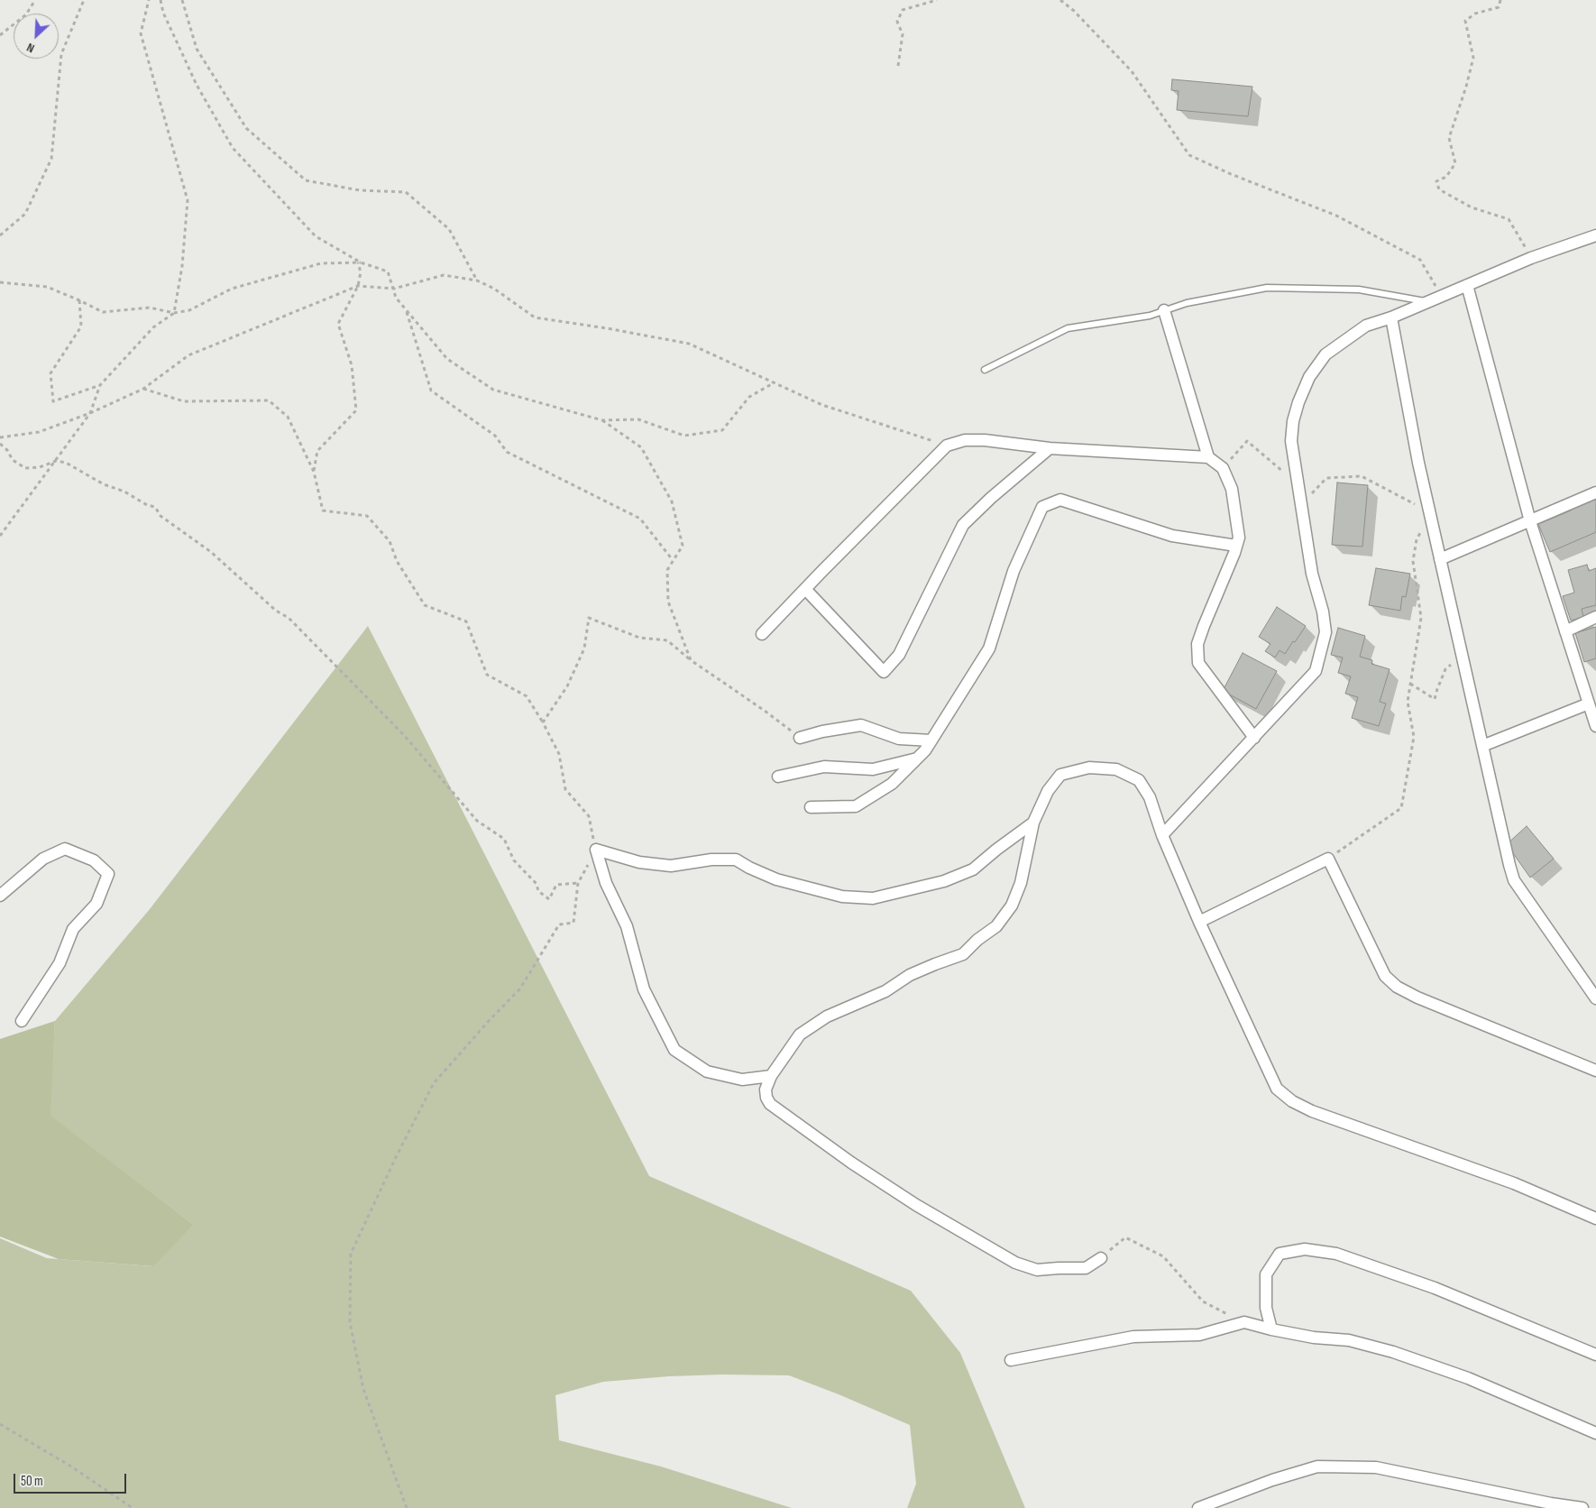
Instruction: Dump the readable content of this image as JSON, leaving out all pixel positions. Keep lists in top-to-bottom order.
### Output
{
  "scale_bar": "50 m",
  "north": "bottom left"
}
